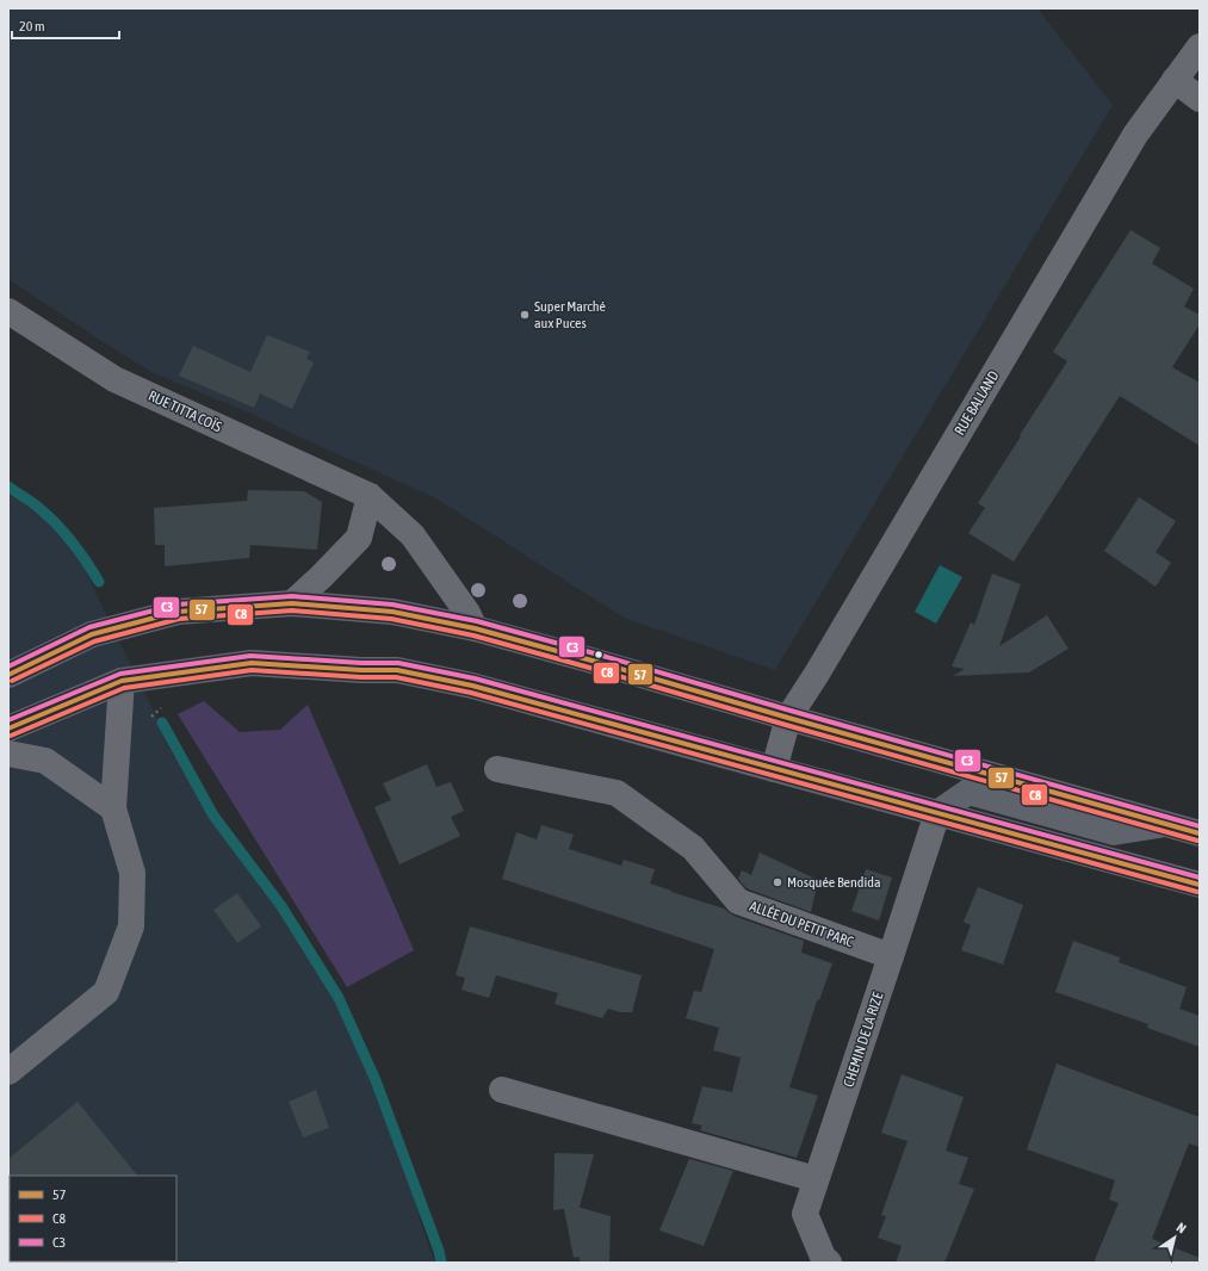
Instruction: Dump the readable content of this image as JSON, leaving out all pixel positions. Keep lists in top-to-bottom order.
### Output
{
  "streets": {
    "street": [
      "RUE BALLAND",
      "RUE TITTA COÏS",
      "ALLÉE DU PETIT PARC",
      "CHEMIN DE LA RIZE"
    ]
  },
  "crossings": [
    ["ALLÉE DU PETIT PARC", "CHEMIN DE LA RIZE"]
  ],
  "places": ["Super Marché aux Puces", "Mosquée Bendida"],
  "lines": ["transit line C3", "transit line 57", "transit line C8"],
  "legend": ["57", "C8", "C3"],
  "scale_bar": "20 m",
  "north": "top right"
}
